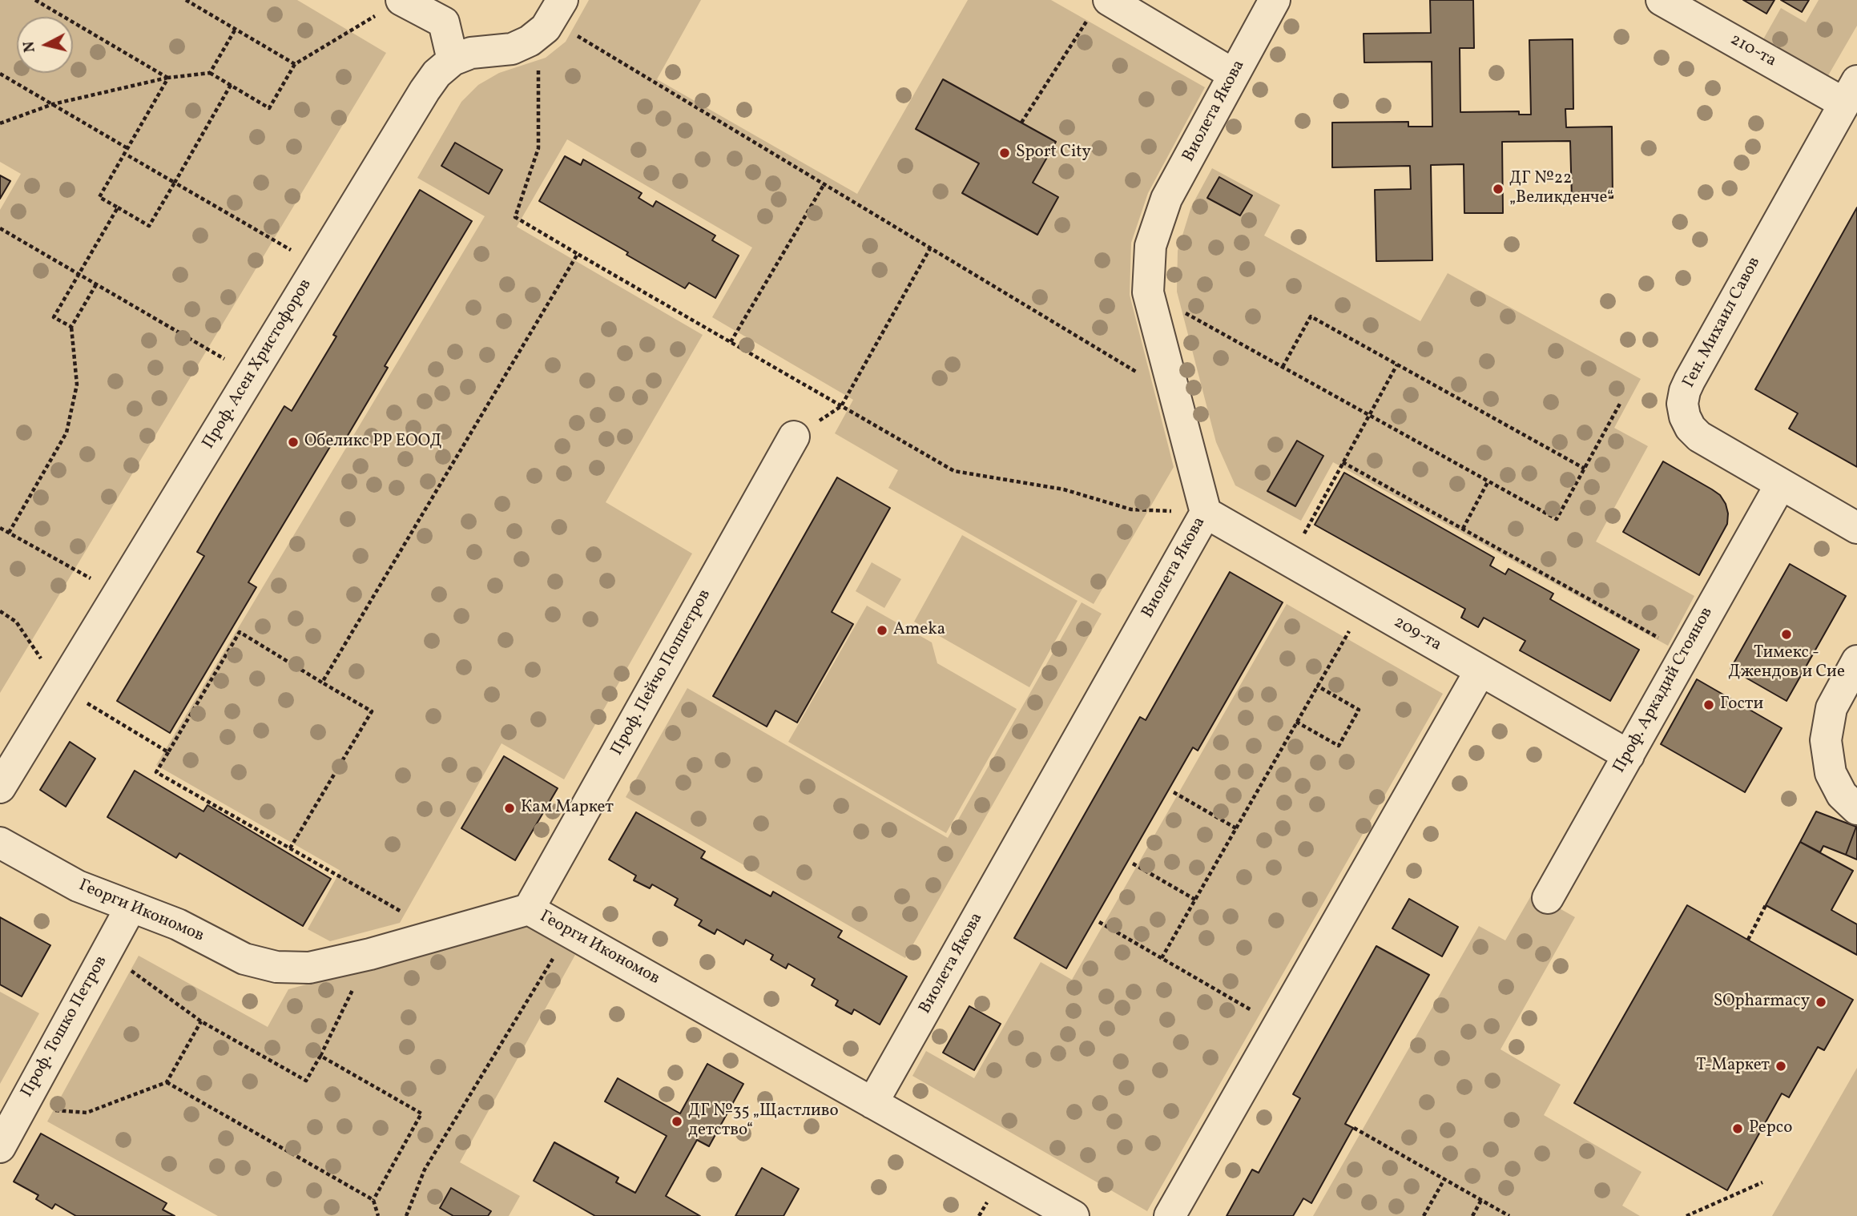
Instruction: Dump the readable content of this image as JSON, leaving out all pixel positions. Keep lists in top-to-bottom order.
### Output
{
  "streets": {
    "street": [
      "210-та",
      "Виолета Якова",
      "Ген. Михаил Савов",
      "Проф. Асен Христофоров",
      "209-та",
      "Проф. Пейчо Поппетров",
      "Проф. Аркадий Стоянов",
      "Георги Икономов",
      "Проф. Тошко Петров"
    ]
  },
  "crossings": [
    ["210-та", "Ген. Михаил Савов"],
    ["Виолета Якова", "209-та"],
    ["Виолета Якова", "Георги Икономов"],
    ["Ген. Михаил Савов", "Проф. Аркадий Стоянов"],
    ["209-та", "Проф. Аркадий Стоянов"],
    ["Проф. Пейчо Поппетров", "Георги Икономов"],
    ["Георги Икономов", "Проф. Тошко Петров"]
  ],
  "places": [
    "Sport City",
    "ДГ №22 „Великденче“",
    "Обеликс РР ЕООД",
    "Ameka",
    "Тимекс - Джендов и Сие",
    "Гости",
    "Кам Маркет",
    "SOpharmacy",
    "Т-Маркет",
    "ДГ №35 „Щастливо детство“",
    "Pepco"
  ],
  "north": "left"
}
